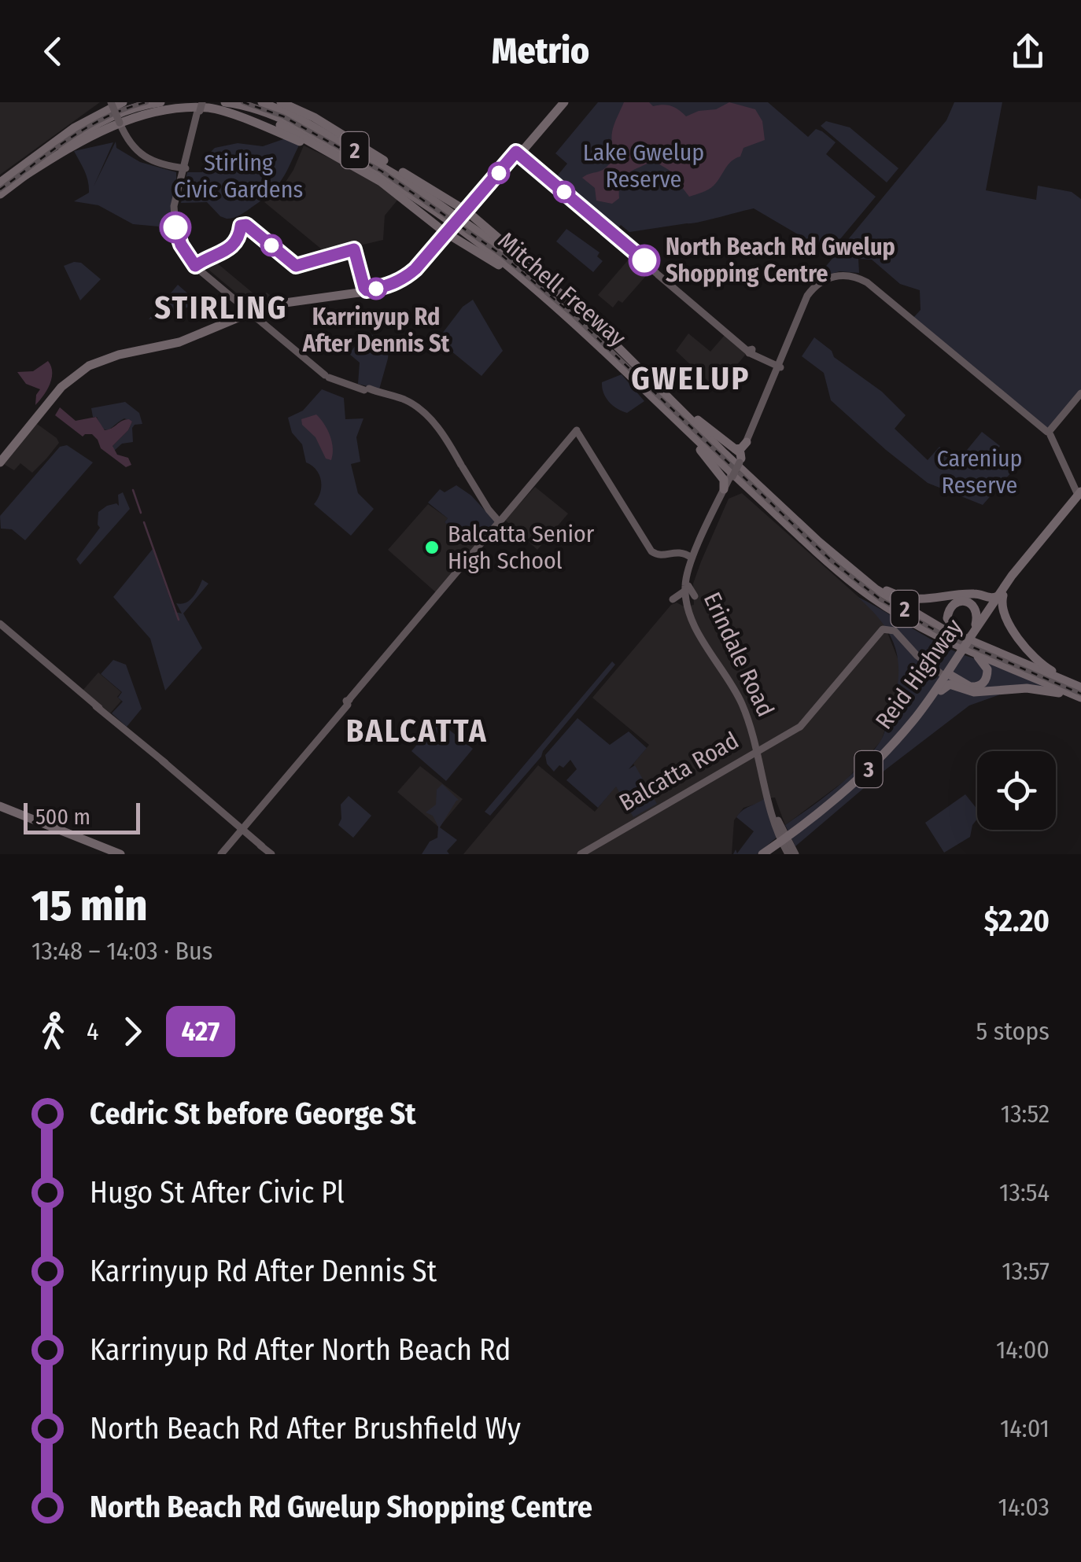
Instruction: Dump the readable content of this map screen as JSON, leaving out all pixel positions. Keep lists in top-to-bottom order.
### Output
{
  "streets": {
    "highway": [
      "2",
      "Mitchell Freeway",
      "Reid Highway",
      "3"
    ],
    "main road": ["Erindale Road", "Balcatta Road"]
  },
  "crossings": [
    ["Erindale Road", "Reid Highway"],
    ["Erindale Road", "Balcatta Road"],
    ["Reid Highway", "Balcatta Road"]
  ],
  "districts": ["STIRLING", "GWELUP", "BALCATTA"],
  "parks": ["Lake Gwelup Reserve", "Stirling Civic Gardens", "Careniup Reserve"],
  "places": ["North Beach Rd Gwelup Shopping Centre", "Karrinyup Rd After Dennis St", "Balcatta Senior High School"],
  "lines": ["bus line 427"],
  "scale_bar": "500 m",
  "page": {
    "header": "Metrio",
    "scale": "500 m",
    "heading": ["15 min", "13:48 – 14:03 · Bus", "$2.20"],
    "legs": ["4", "427", "5 stops"],
    "list": [
      {
        "name": "Cedric St before George St",
        "value": "13:52"
      },
      {
        "name": "Hugo St After Civic Pl",
        "value": "13:54"
      },
      {
        "name": "Karrinyup Rd After Dennis St",
        "value": "13:57"
      },
      {
        "name": "Karrinyup Rd After North Beach Rd",
        "value": "14:00"
      },
      {
        "name": "North Beach Rd After Brushfield Wy",
        "value": "14:01"
      },
      {
        "name": "North Beach Rd Gwelup Shopping Centre",
        "value": "14:03"
      }
    ]
  }
}
